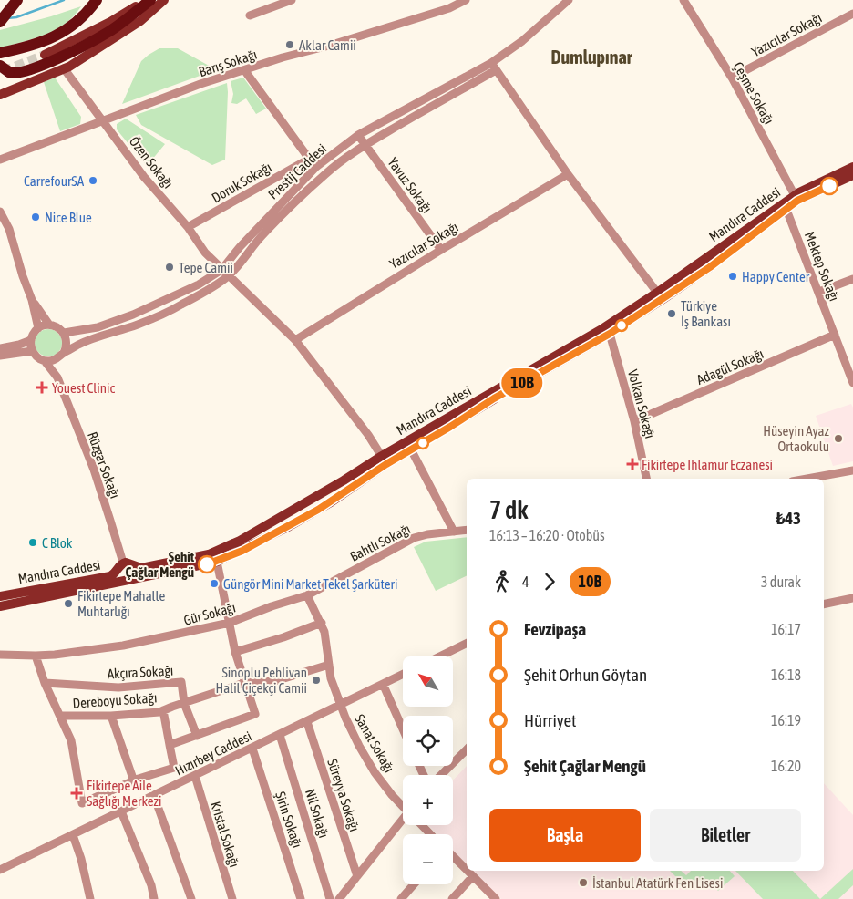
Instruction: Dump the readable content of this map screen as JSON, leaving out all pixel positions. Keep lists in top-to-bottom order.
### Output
{
  "streets": {
    "main road": ["Mandıra Caddesi"],
    "street": [
      "Yazıcılar Sokağı",
      "Barış Sokağı",
      "Çeşme Sokağı",
      "Özen Sokağı",
      "Prestij Caddesi",
      "Doruk Sokağı",
      "Yavuz Sokağı",
      "Mektep Sokağı",
      "Adagül Sokağı",
      "Volkan Sokağı",
      "Rüzgar Sokağı",
      "Bahtlı Sokağı",
      "Gür Sokağı",
      "Akçıra Sokağı",
      "Dereboyu Sokağı",
      "Sanat Sokağı",
      "Hızırbey Caddesi",
      "Süreyya Sokağı",
      "Nil Sokağı",
      "Şirin Sokağı",
      "Kristal Sokağı"
    ]
  },
  "crossings": [
    ["Yazıcılar Sokağı", "Çeşme Sokağı"],
    ["Yazıcılar Sokağı", "Özen Sokağı"],
    ["Yazıcılar Sokağı", "Yavuz Sokağı"],
    ["Barış Sokağı", "Özen Sokağı"],
    ["Çeşme Sokağı", "Mandıra Caddesi"],
    ["Özen Sokağı", "Prestij Caddesi"],
    ["Özen Sokağı", "Doruk Sokağı"],
    ["Özen Sokağı", "Mandıra Caddesi"],
    ["Prestij Caddesi", "Yavuz Sokağı"],
    ["Mandıra Caddesi", "Mektep Sokağı"],
    ["Mandıra Caddesi", "Volkan Sokağı"],
    ["Mandıra Caddesi", "Rüzgar Sokağı"],
    ["Mektep Sokağı", "Adagül Sokağı"],
    ["Adagül Sokağı", "Volkan Sokağı"],
    ["Bahtlı Sokağı", "Gür Sokağı"],
    ["Akçıra Sokağı", "Dereboyu Sokağı"],
    ["Sanat Sokağı", "Hızırbey Caddesi"],
    ["Hızırbey Caddesi", "Süreyya Sokağı"],
    ["Hızırbey Caddesi", "Nil Sokağı"],
    ["Hızırbey Caddesi", "Şirin Sokağı"],
    ["Hızırbey Caddesi", "Kristal Sokağı"]
  ],
  "districts": ["Dumlupınar"],
  "places": {
    "other": [
      "Aklar Camii",
      "CarrefourSA",
      "Nice Blue",
      "Tepe Camii",
      "Happy Center",
      "Türkiye İş Bankası",
      "Hüseyin Ayaz Ortaokulu",
      "C Blok",
      "Şehit Çağlar Mengü",
      "Güngör Mini Market Tekel Şarküteri",
      "Fikirtepe Mahalle Muhtarlığı",
      "Sinoplu Pehlivan Halil Çiçekçi Camii",
      "İstanbul Atatürk Fen Lisesi"
    ],
    "health": ["Youest Clinic", "Fikirtepe Ihlamur Eczanesi", "Fikirtepe Aile Sağlığı Merkezi"]
  },
  "lines": ["bus line 10B"],
  "north": "top left",
  "page": {
    "on_map": "10B",
    "heading": ["7 dk", "16:13 – 16:20 · Otobüs", "₺43"],
    "legs": ["4", "10B", "3 durak"],
    "list": [
      {
        "name": "Fevzipaşa",
        "value": "16:17"
      },
      {
        "name": "Şehit Orhun Göytan",
        "value": "16:18"
      },
      {
        "name": "Hürriyet",
        "value": "16:19"
      },
      {
        "name": "Şehit Çağlar Mengü",
        "value": "16:20"
      }
    ],
    "map_buttons": ["+", "−"],
    "buttons": ["Başla", "Biletler"]
  }
}
